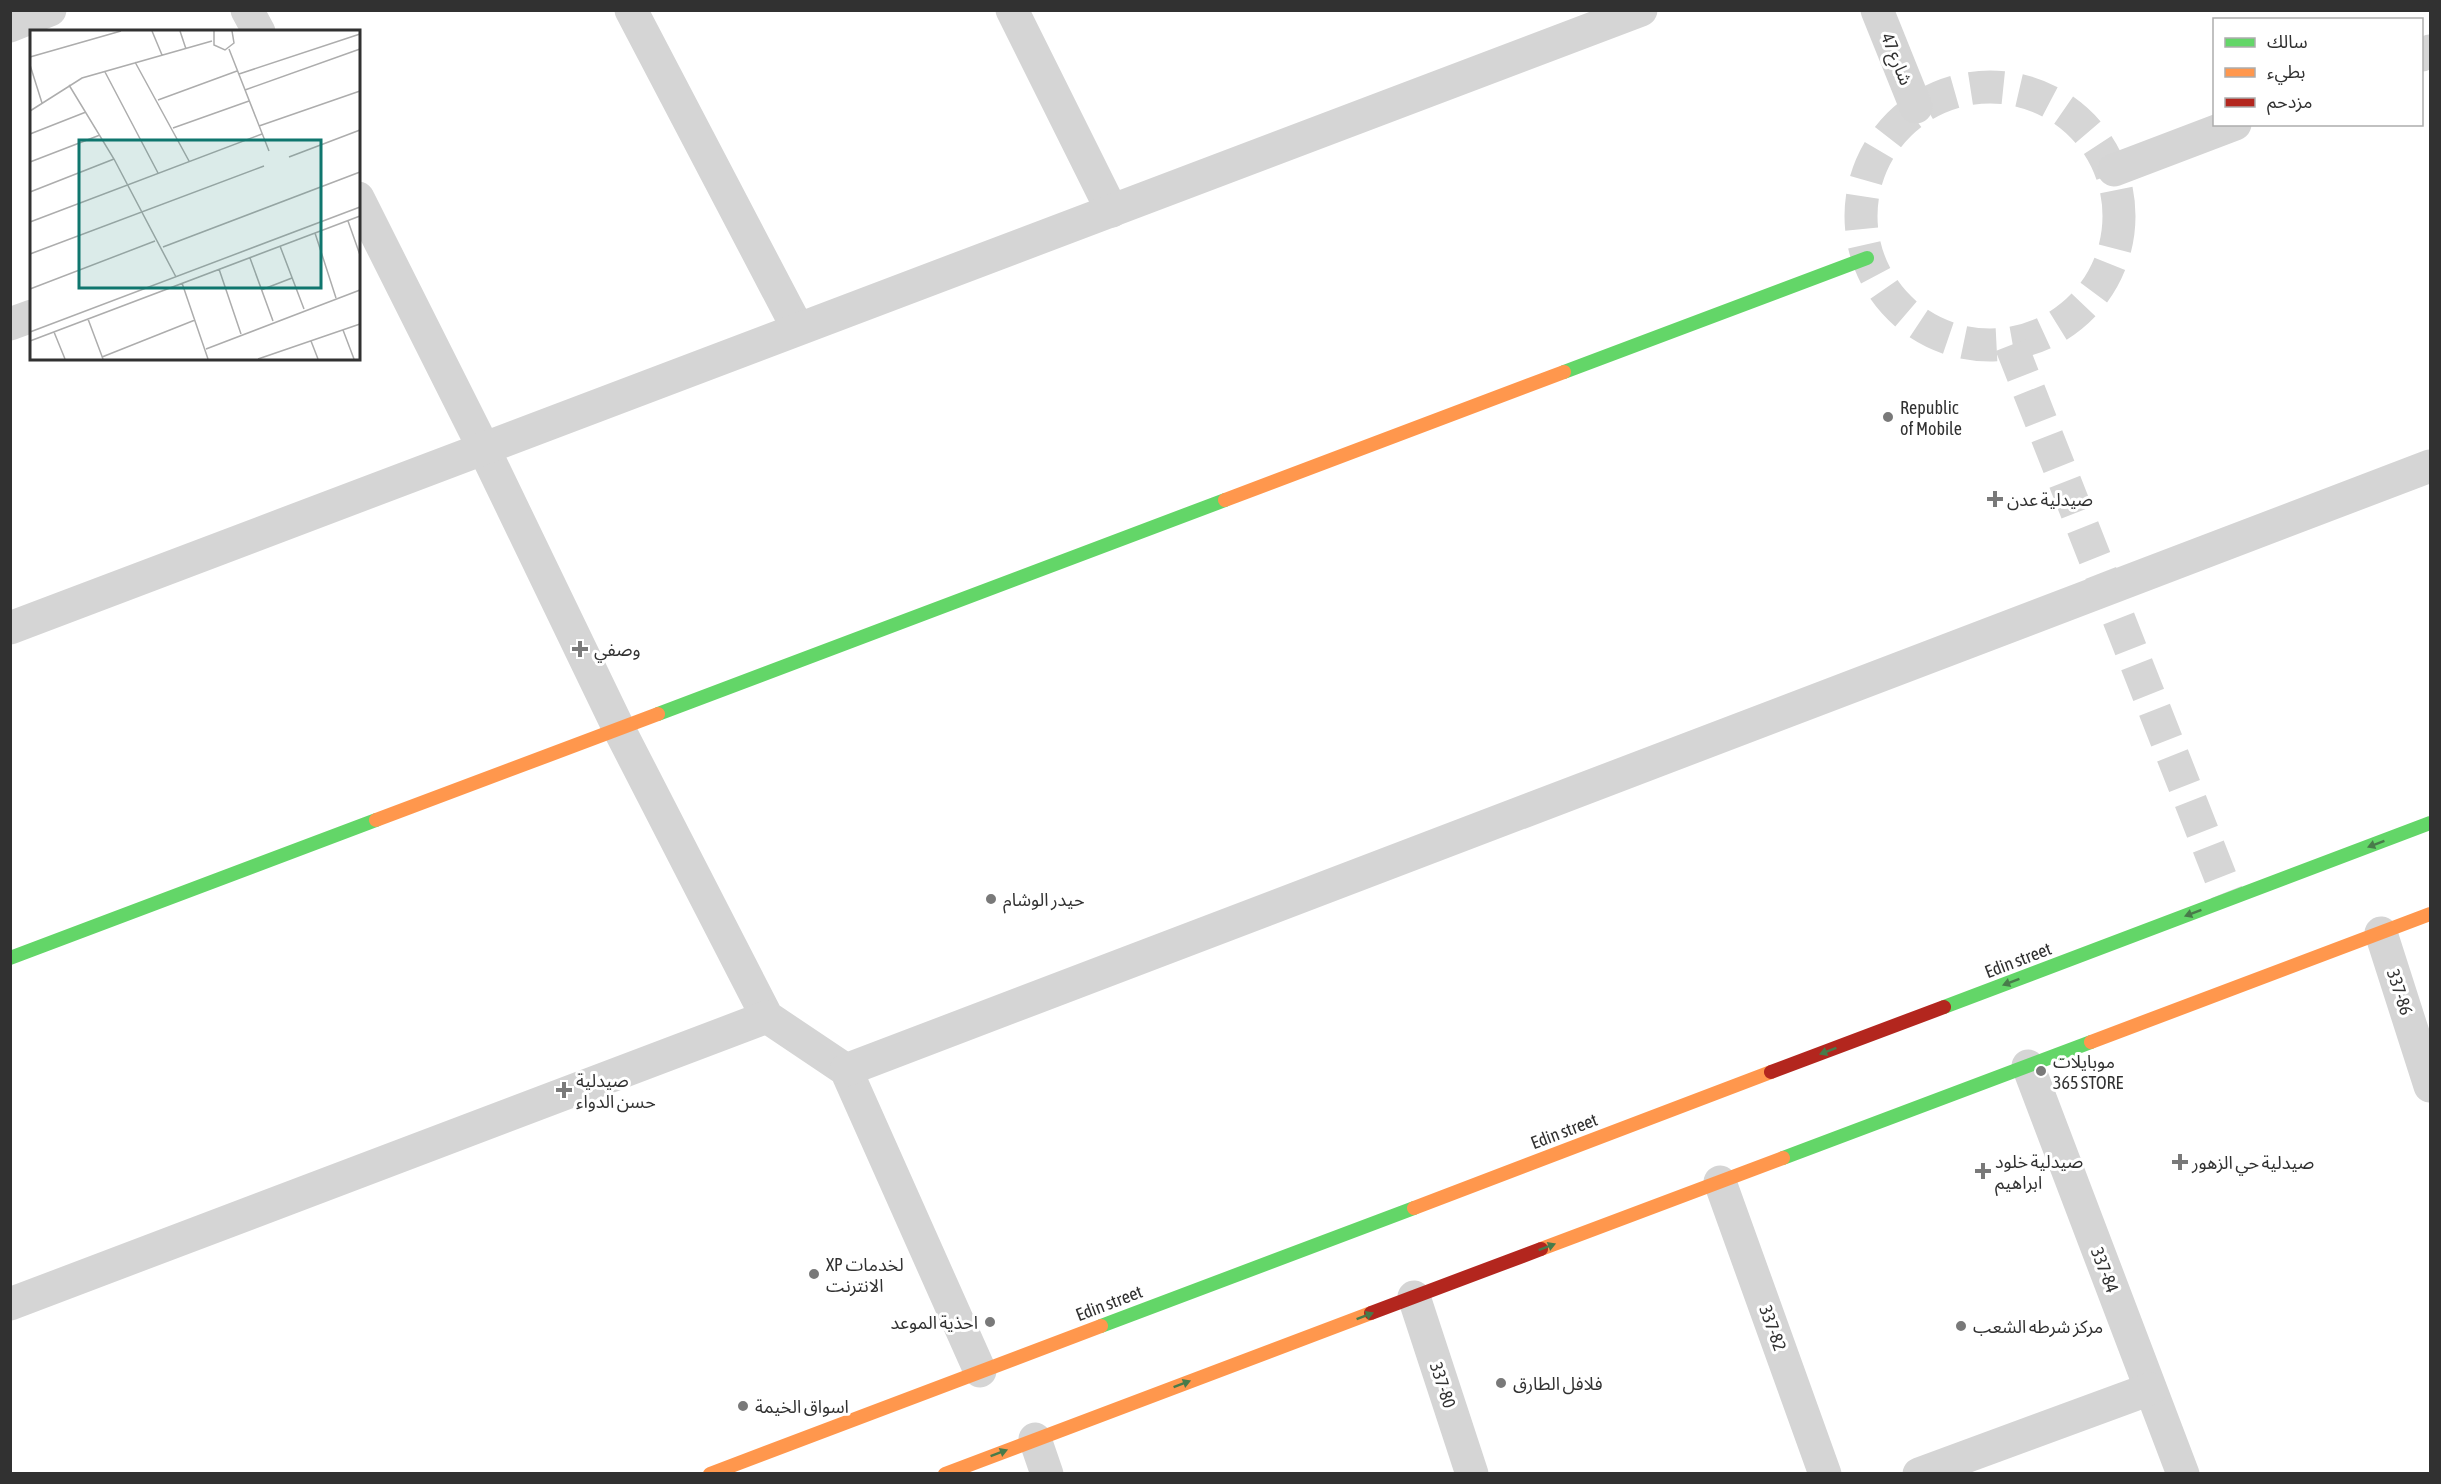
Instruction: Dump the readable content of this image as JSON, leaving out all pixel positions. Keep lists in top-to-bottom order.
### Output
{
  "streets": {
    "street": [
      "شارع 47",
      "Edin street",
      "337-86",
      "337-84",
      "337-82",
      "337-80"
    ]
  },
  "places": {
    "other": [
      "Republic of Mobile",
      "حيدر الوشام",
      "موبايلات 365 STORE",
      "XP لخدمات الانترنت",
      "احذية الموعد",
      "مركز شرطه الشعب",
      "فلافل الطارق",
      "اسواق الخيمة"
    ],
    "health": [
      "صيدلية عدن",
      "وصفي",
      "صيدلية حسن الدواء",
      "صيدلية حي الزهور",
      "صيدلية خلود ابراهيم"
    ]
  },
  "legend": ["سالك", "بطيء", "مزدحم"]
}
